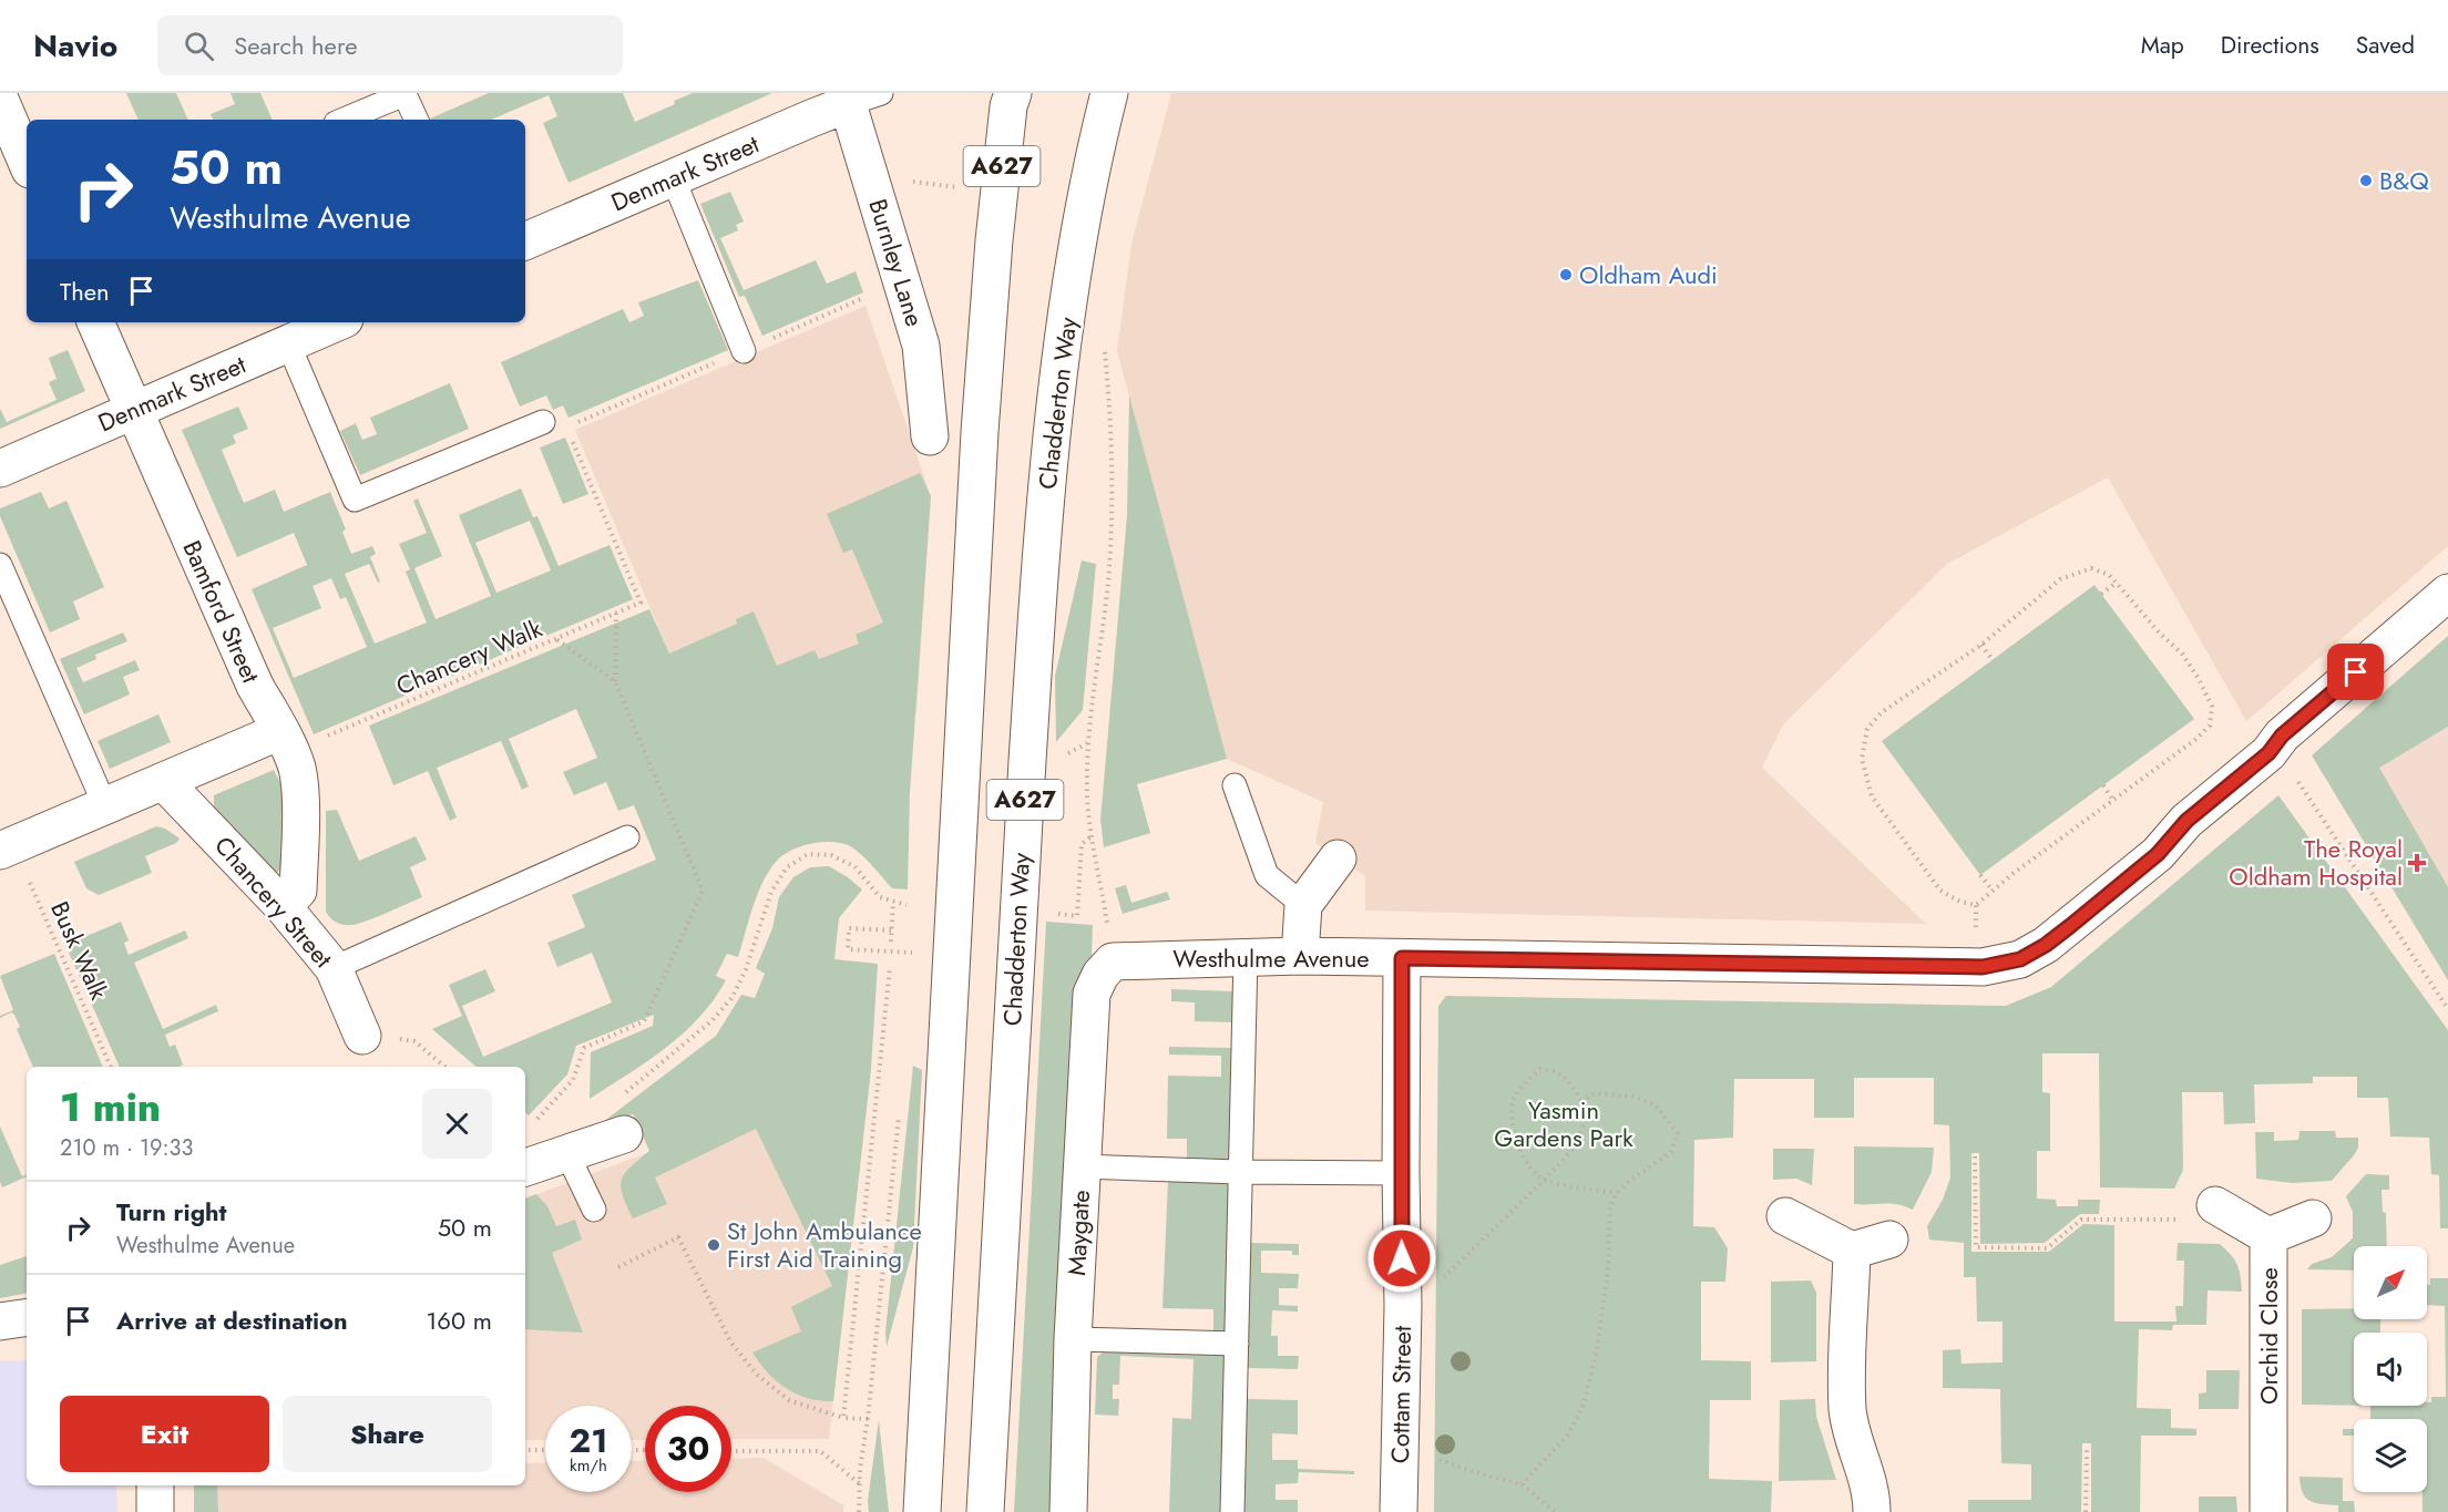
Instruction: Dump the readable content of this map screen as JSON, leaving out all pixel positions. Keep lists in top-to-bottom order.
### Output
{
  "streets": {
    "main road": [
      "A627",
      "Denmark Street",
      "Burnley Lane",
      "Chadderton Way",
      "Bamford Street",
      "Chancery Street",
      "Westhulme Avenue",
      "Maygate",
      "Orchid Close",
      "Cottam Street"
    ],
    "path": ["Chancery Walk", "Busk Walk"]
  },
  "crossings": [
    ["Denmark Street", "Burnley Lane"],
    ["Denmark Street", "Bamford Street"],
    ["Bamford Street", "Chancery Street"],
    ["Westhulme Avenue", "Maygate"],
    ["Westhulme Avenue", "Cottam Street"]
  ],
  "parks": ["Yasmin Gardens Park"],
  "places": {
    "other": ["B&Q", "Oldham Audi", "St John Ambulance First Aid Training"],
    "health": ["The Royal Oldham Hospital"]
  },
  "north": "top right",
  "page": {
    "header": "Navio",
    "search": "Search here",
    "nav": ["Map", "Directions", "Saved"],
    "turn": ["50 m", "Westhulme Avenue"],
    "then": "Then",
    "heading": ["1 min", "210 m · 19:33"],
    "list": [
      {
        "name": "Turn right",
        "note": "Westhulme Avenue",
        "value": "50 m"
      },
      {
        "name": "Arrive at destination",
        "value": "160 m"
      }
    ],
    "buttons": ["Exit", "Share"],
    "speed": "21 km/h",
    "limit": "30"
  }
}
